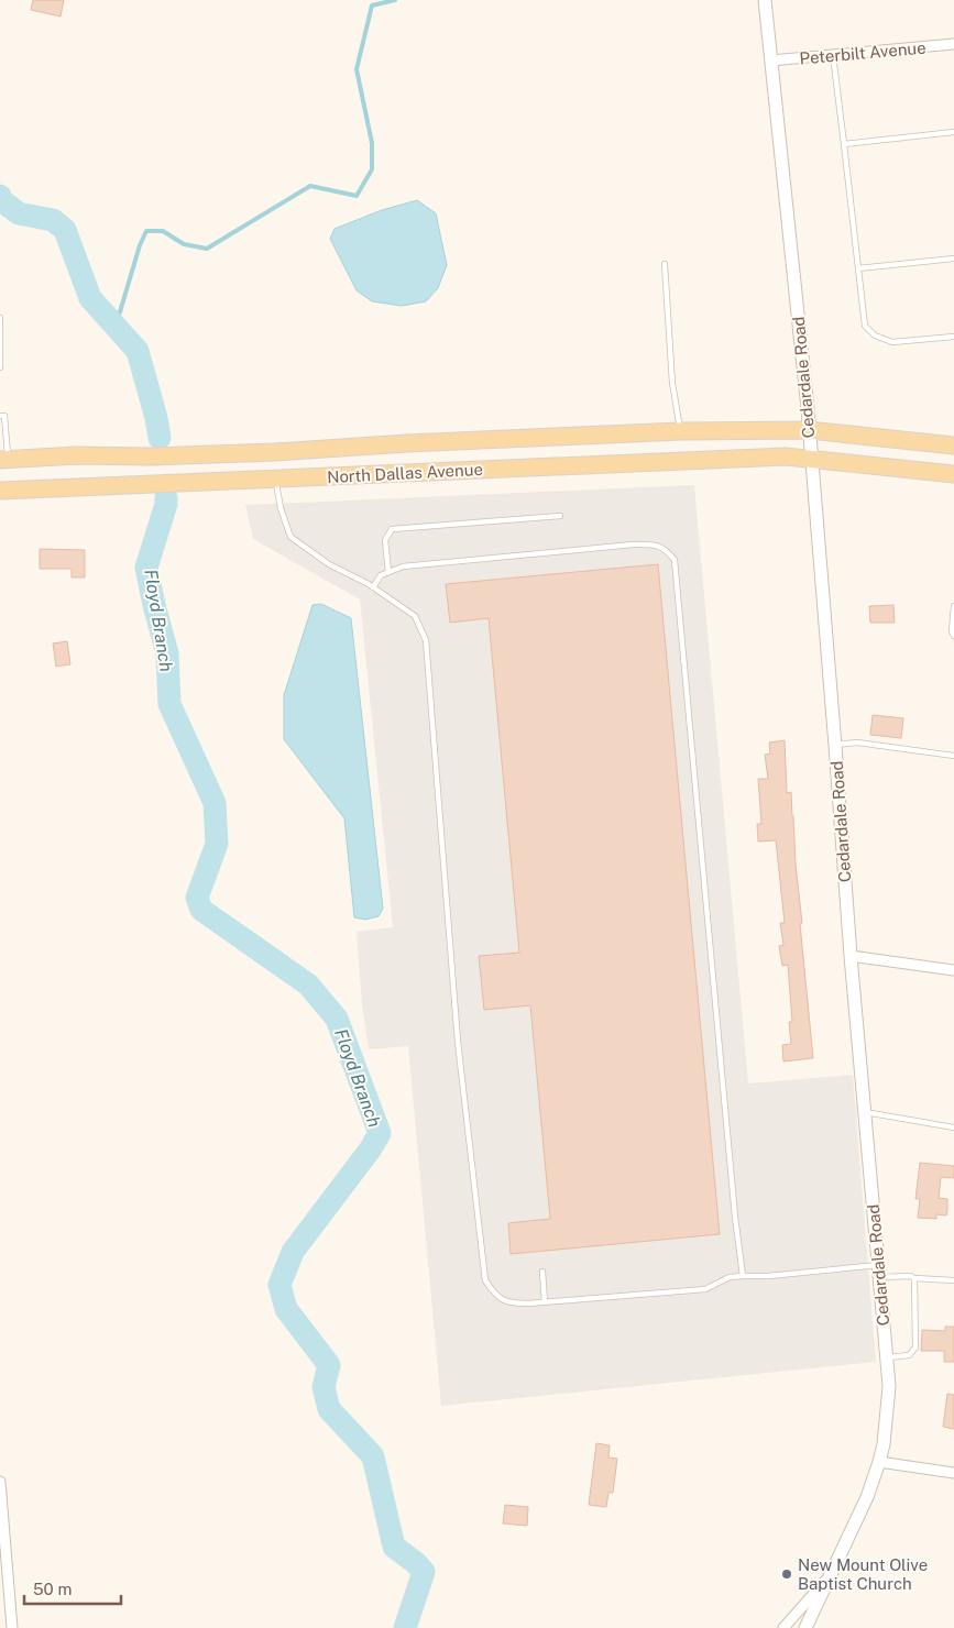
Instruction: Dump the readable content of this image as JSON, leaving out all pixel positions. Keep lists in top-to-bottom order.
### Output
{
  "streets": {
    "main road": ["North Dallas Avenue"],
    "street": ["Peterbilt Avenue", "Cedardale Road"]
  },
  "crossings": [
    ["Peterbilt Avenue", "Cedardale Road"],
    ["Cedardale Road", "North Dallas Avenue"]
  ],
  "water": ["Floyd Branch"],
  "places": ["New Mount Olive Baptist Church"],
  "scale_bar": "50 m"
}
